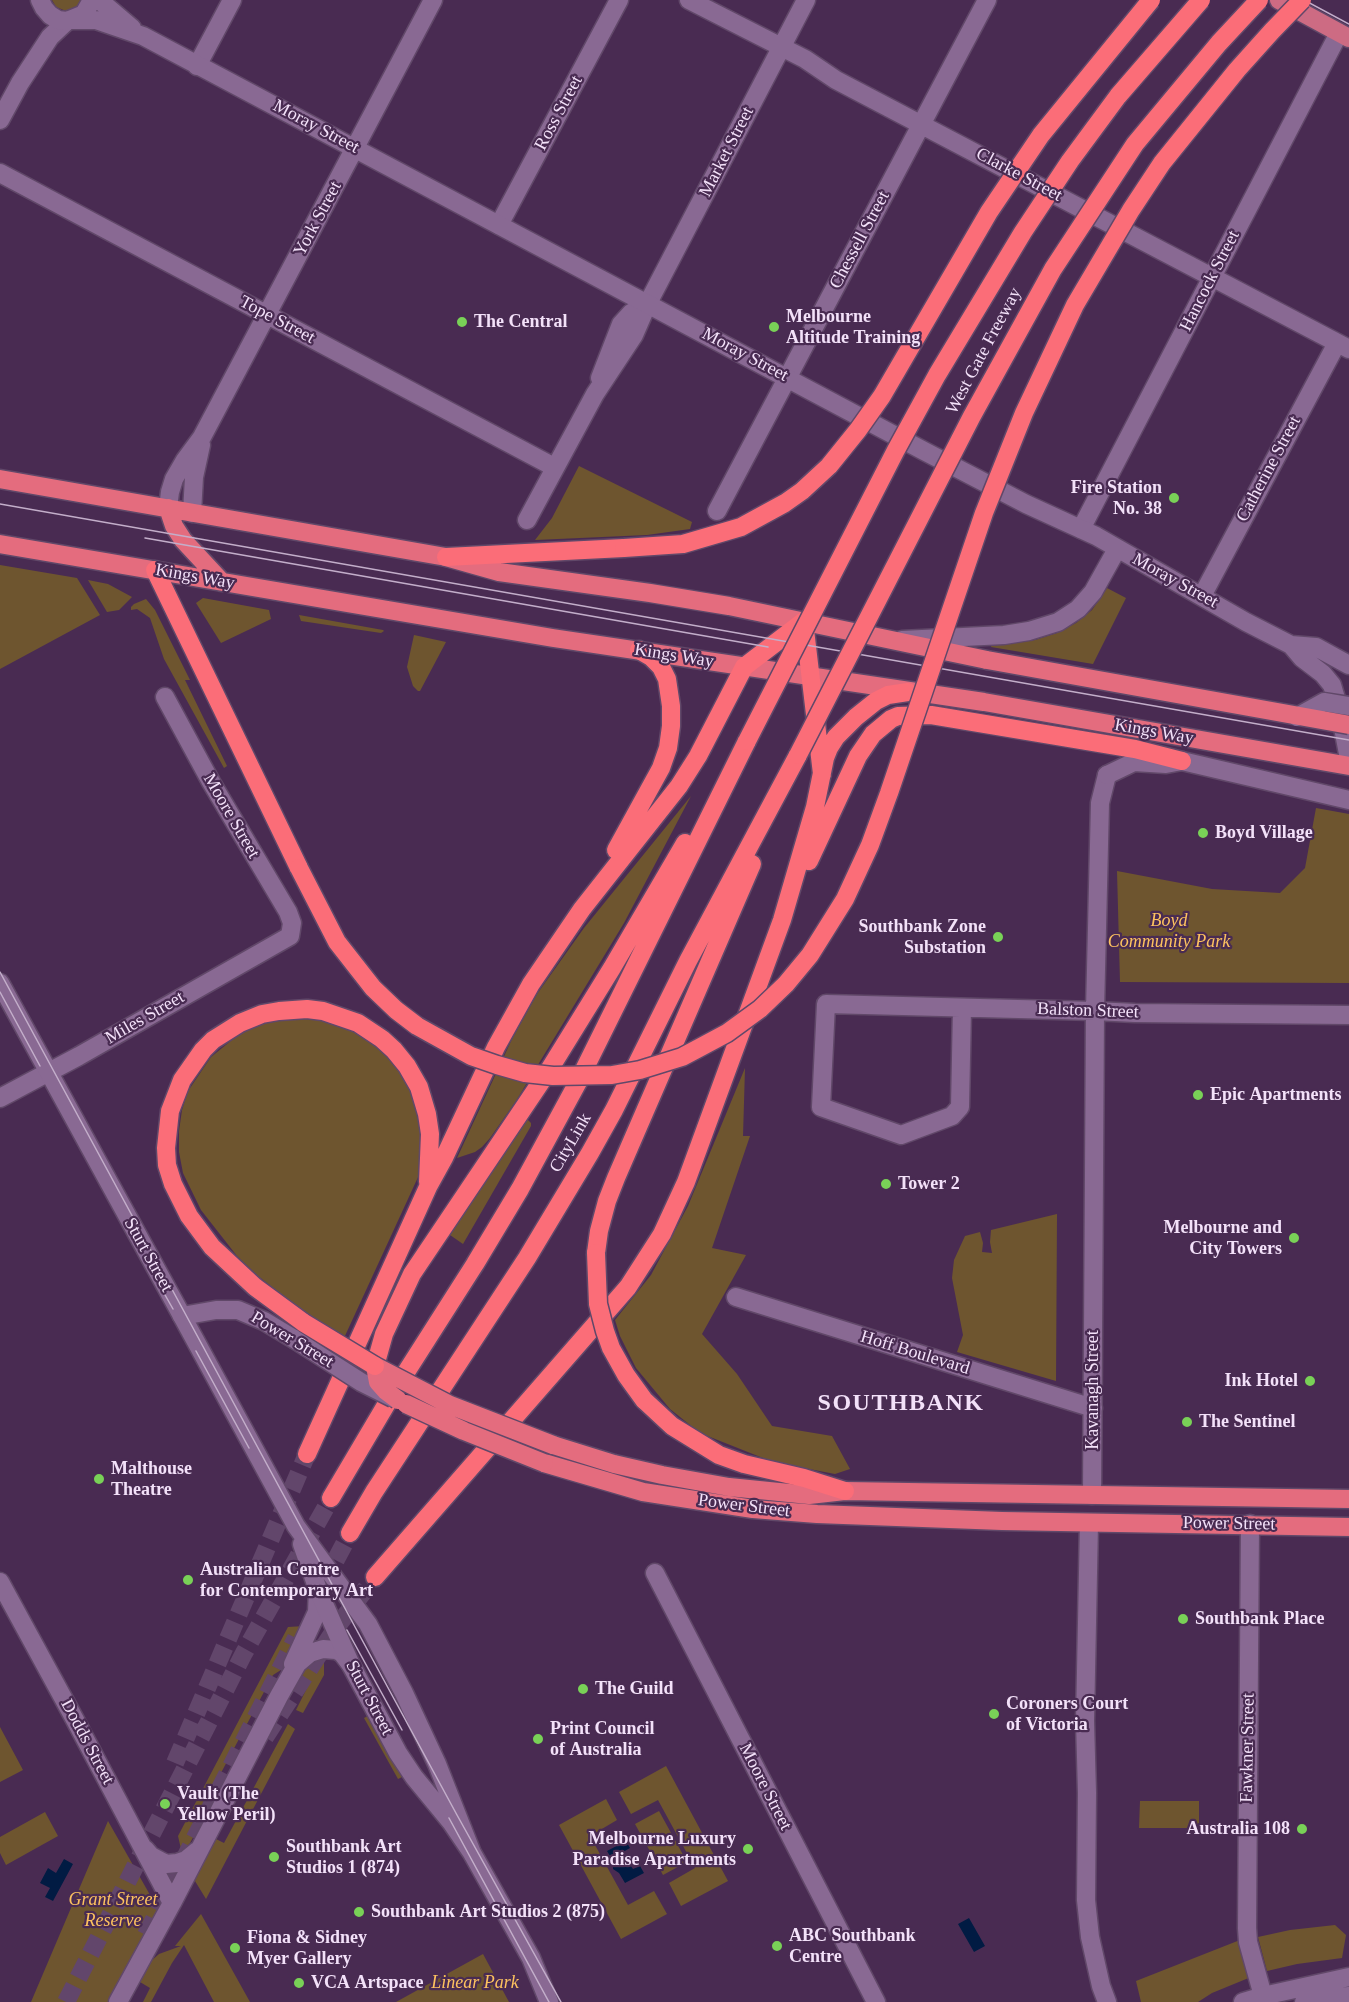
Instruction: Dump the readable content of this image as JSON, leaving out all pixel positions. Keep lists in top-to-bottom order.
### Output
{
  "streets": {
    "highway": [
      "West Gate Freeway",
      "Kings Way",
      "CityLink",
      "Power Street",
      "Kavanagh Street",
      "Fawkner Street"
    ],
    "street": [
      "Ross Street",
      "Moray Street",
      "Market Street",
      "Clarke Street",
      "York Street",
      "Chessell Street",
      "Hancock Street",
      "Tope Street",
      "Catherine Street",
      "Moore Street",
      "Balston Street",
      "Miles Street",
      "Sturt Street",
      "Hoff Boulevard",
      "Dodds Street"
    ]
  },
  "crossings": [
    ["Ross Street", "Moray Street"],
    ["Moray Street", "Market Street"],
    ["Moray Street", "York Street"],
    ["Moray Street", "Chessell Street"],
    ["Moray Street", "Hancock Street"],
    ["Moray Street", "Catherine Street"],
    ["Market Street", "Clarke Street"],
    ["Market Street", "Tope Street"],
    ["Clarke Street", "Chessell Street"],
    ["Clarke Street", "Hancock Street"],
    ["Clarke Street", "Catherine Street"],
    ["York Street", "Tope Street"],
    ["West Gate Freeway", "CityLink"],
    ["Kings Way", "Kavanagh Street"],
    ["Moore Street", "Miles Street"],
    ["Balston Street", "Kavanagh Street"],
    ["Miles Street", "Sturt Street"],
    ["Sturt Street", "Power Street"],
    ["Power Street", "Kavanagh Street"],
    ["Power Street", "Fawkner Street"],
    ["Hoff Boulevard", "Kavanagh Street"]
  ],
  "districts": ["SOUTHBANK"],
  "parks": ["Boyd Community Park", "Grant Street Reserve", "Linear Park"],
  "places": [
    "The Central",
    "Melbourne Altitude Training",
    "Fire Station No. 38",
    "Boyd Village",
    "Southbank Zone Substation",
    "Epic Apartments",
    "Tower 2",
    "Melbourne and City Towers",
    "Ink Hotel",
    "The Sentinel",
    "Malthouse Theatre",
    "Australian Centre for Contemporary Art",
    "Southbank Place",
    "The Guild",
    "Coroners Court of Victoria",
    "Print Council of Australia",
    "Vault (The Yellow Peril)",
    "Australia 108",
    "Melbourne Luxury Paradise Apartments",
    "Southbank Art Studios 1 (874)",
    "Southbank Art Studios 2 (875)",
    "ABC Southbank Centre",
    "Fiona & Sidney Myer Gallery",
    "VCA Artspace"
  ]
}
